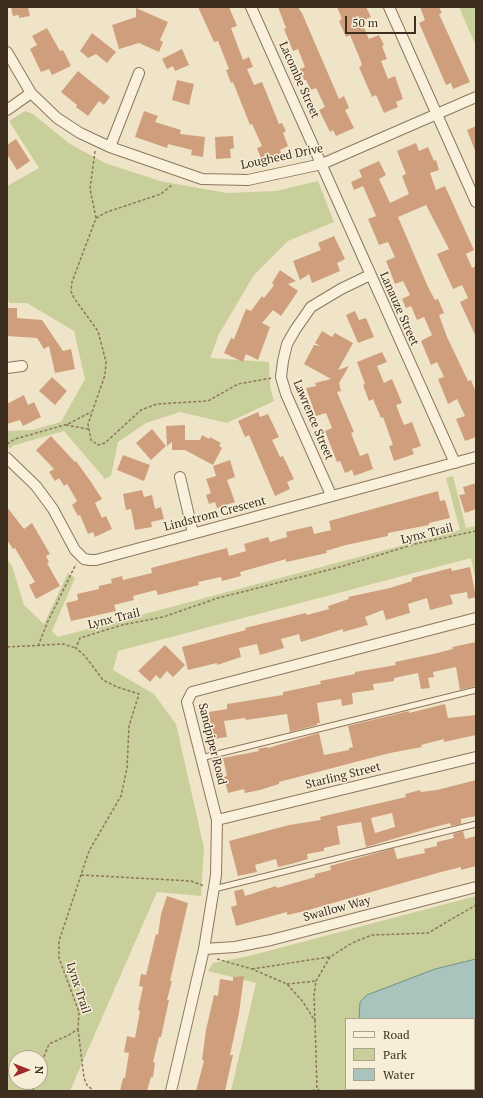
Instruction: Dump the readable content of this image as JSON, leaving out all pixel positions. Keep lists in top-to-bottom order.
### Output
{
  "streets": {
    "street": [
      "Lacombe Street",
      "Lougheed Drive",
      "Lanauze Street",
      "Lawrence Street",
      "Lindstrom Crescent",
      "Sandpiper Road",
      "Starling Street",
      "Swallow Way"
    ],
    "path": ["Lynx Trail"]
  },
  "crossings": [
    ["Lacombe Street", "Lougheed Drive"],
    ["Lacombe Street", "Lanauze Street"],
    ["Lougheed Drive", "Lanauze Street"],
    ["Lanauze Street", "Lawrence Street"],
    ["Lanauze Street", "Lindstrom Crescent"],
    ["Lawrence Street", "Lindstrom Crescent"],
    ["Sandpiper Road", "Starling Street"],
    ["Sandpiper Road", "Swallow Way"]
  ],
  "legend": ["Road", "Park", "Water"],
  "scale_bar": "50 m",
  "north": "right"
}
